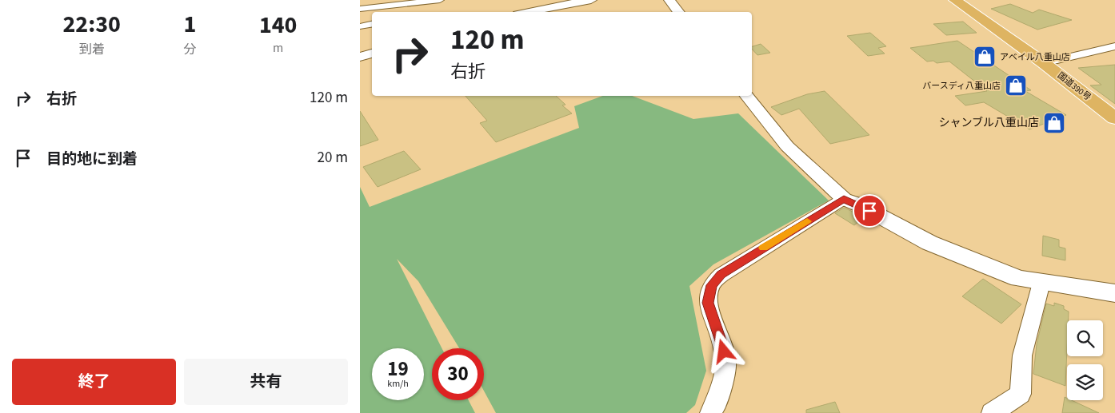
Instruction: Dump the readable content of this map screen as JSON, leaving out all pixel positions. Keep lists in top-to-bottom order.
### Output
{
  "streets": {
    "highway": ["国道390号"]
  },
  "places": {
    "shop": ["アベイル八重山店", "バースディ八重山店", "シャンブル八重山店"]
  },
  "page": {
    "eta": [
      "22:30",
      "到着",
      "1",
      "分",
      "140",
      "m"
    ],
    "turn": ["120 m", "右折"],
    "list": [
      {
        "name": "右折",
        "value": "120 m"
      },
      {
        "name": "目的地に到着",
        "value": "20 m"
      }
    ],
    "speed": "19 km/h",
    "limit": "30",
    "buttons": ["終了", "共有"]
  }
}
